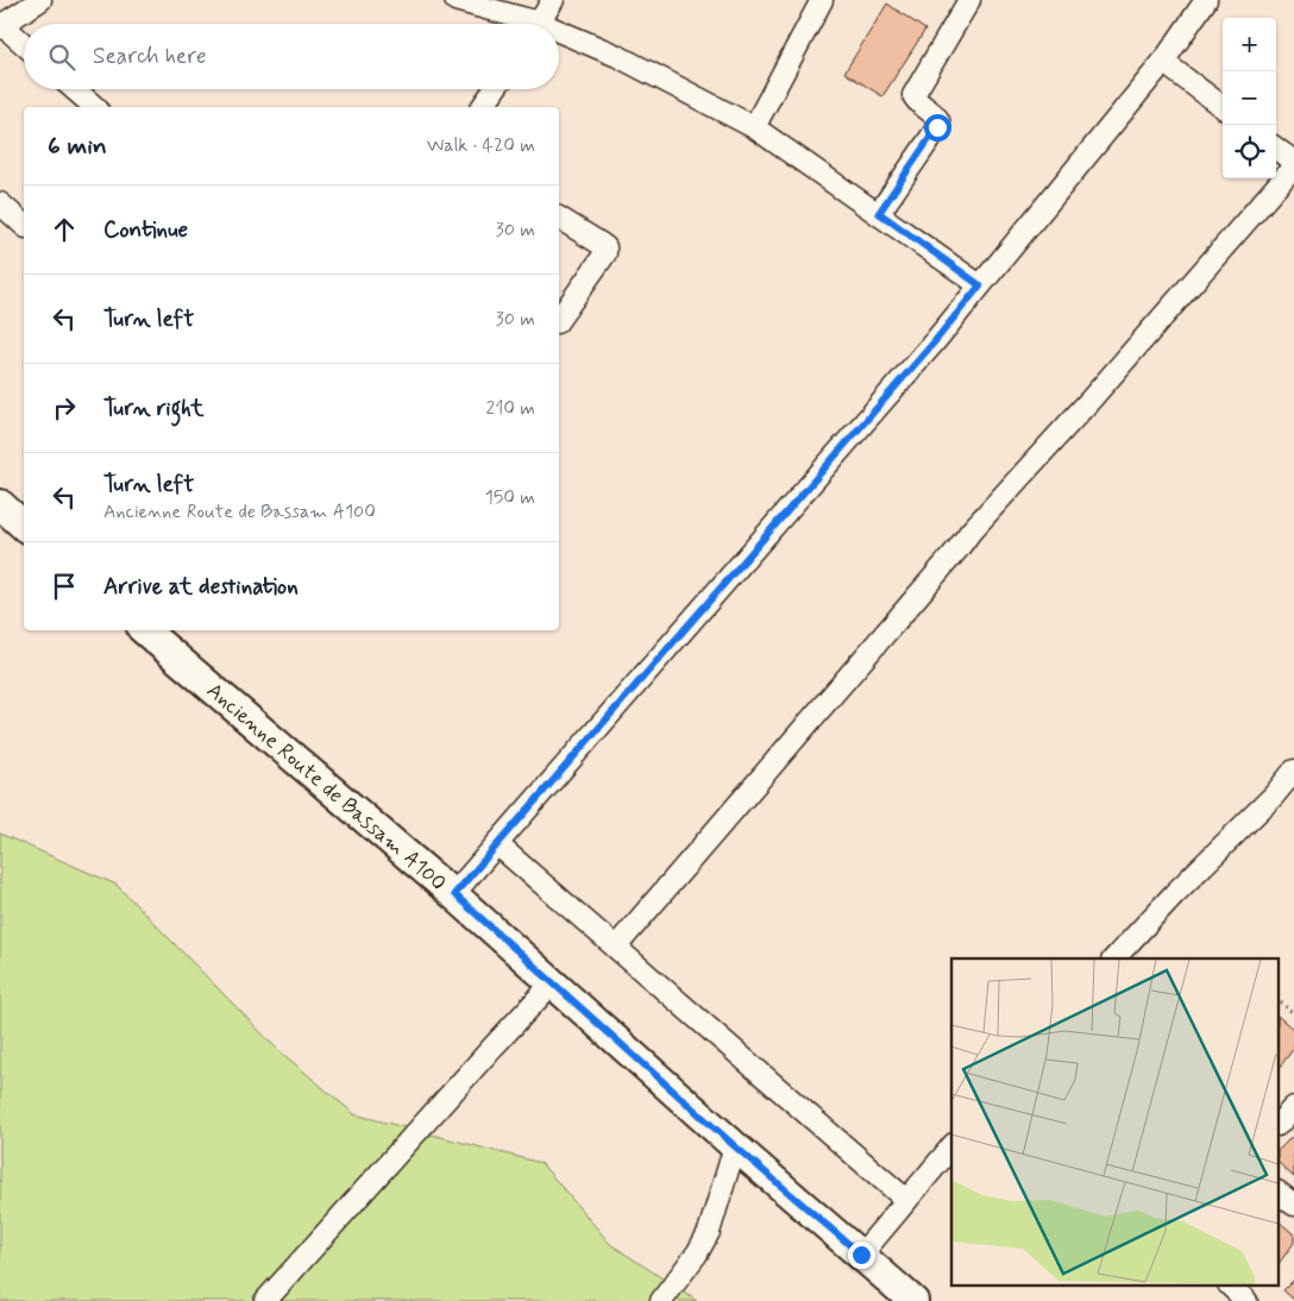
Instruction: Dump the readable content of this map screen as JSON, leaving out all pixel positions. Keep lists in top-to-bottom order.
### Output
{
  "streets": {
    "main road": ["Ancienne Route de Bassam A100"]
  },
  "page": {
    "map_buttons": ["+", "−"],
    "search": "Search here",
    "heading": ["6 min", "Walk · 420 m"],
    "list": [
      ["Continue", "30 m"],
      ["Turn left", "30 m"],
      ["Turn right", "210 m"],
      ["Turn left", "Ancienne Route de Bassam A100", "150 m"],
      "Arrive at destination"
    ]
  }
}
